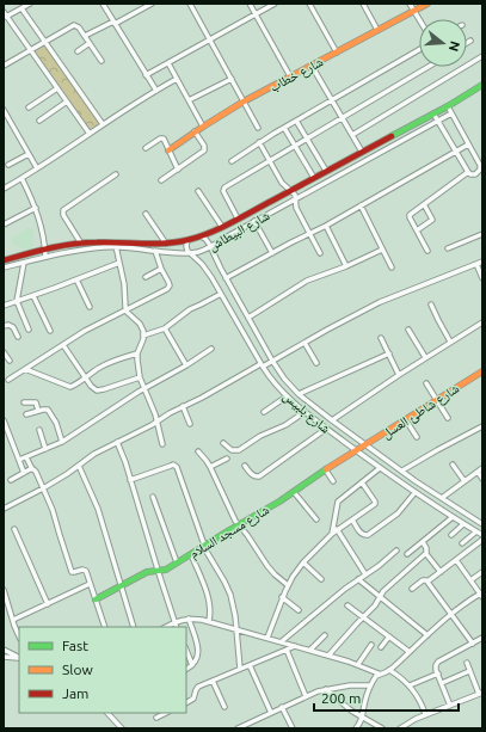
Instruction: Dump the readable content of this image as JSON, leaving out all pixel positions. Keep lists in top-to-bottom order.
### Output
{
  "streets": {
    "street": [
      "شارع خطاب",
      "شارع البيطاش",
      "شارع شاطئ العسل",
      "شارع بلبيس",
      "شارع مسجد السلام"
    ]
  },
  "crossings": [
    ["شارع البيطاش", "شارع بلبيس"],
    ["شارع شاطئ العسل", "شارع بلبيس"],
    ["شارع شاطئ العسل", "شارع مسجد السلام"],
    ["شارع بلبيس", "شارع مسجد السلام"]
  ],
  "legend": ["Fast", "Slow", "Jam"],
  "scale_bar": "200 m",
  "north": "right"
}
